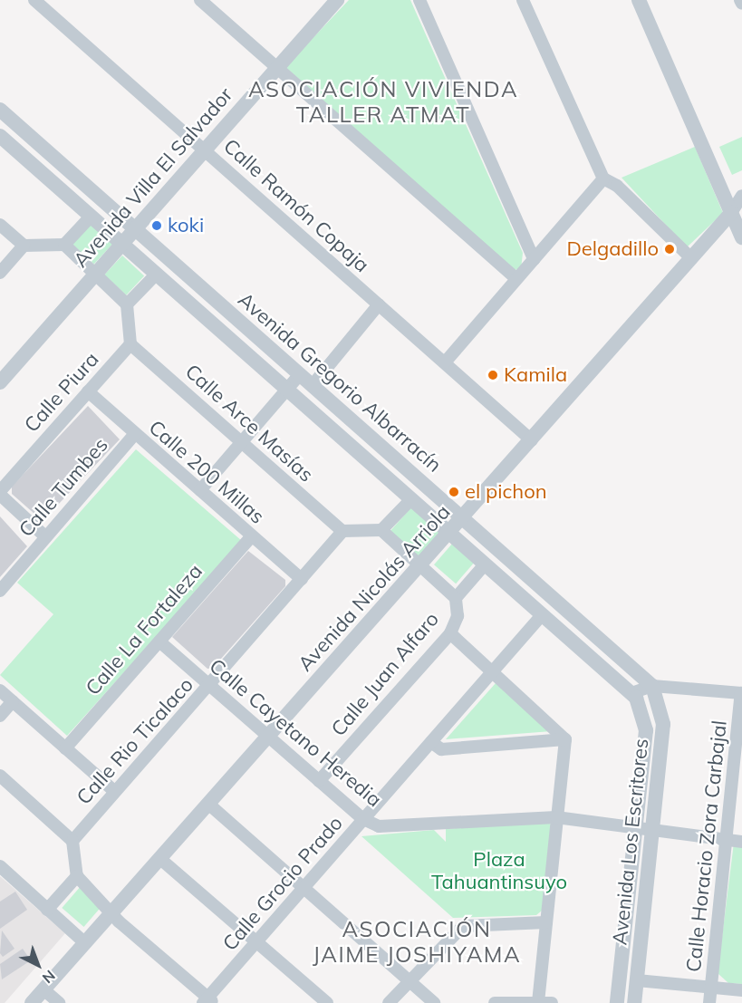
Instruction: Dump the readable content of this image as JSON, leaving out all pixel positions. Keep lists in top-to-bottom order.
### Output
{
  "streets": {
    "street": [
      "Avenida Villa El Salvador",
      "Calle Ramón Copaja",
      "Avenida Gregorio Albarracín",
      "Calle Piura",
      "Calle Arce Masías",
      "Calle 200 Millas",
      "Calle Tumbes",
      "Avenida Nicolás Arriola",
      "Calle La Fortaleza",
      "Calle Juan Alfaro",
      "Calle Cayetano Heredia",
      "Calle Rio Ticalaco",
      "Avenida Los Escritores",
      "Calle Horacio Zora Carbajal",
      "Calle Grocio Prado"
    ]
  },
  "crossings": [
    ["Avenida Villa El Salvador", "Calle Ramón Copaja"],
    ["Avenida Villa El Salvador", "Avenida Gregorio Albarracín"],
    ["Calle Ramón Copaja", "Avenida Nicolás Arriola"],
    ["Avenida Gregorio Albarracín", "Avenida Nicolás Arriola"],
    ["Avenida Gregorio Albarracín", "Avenida Los Escritores"],
    ["Avenida Gregorio Albarracín", "Calle Grocio Prado"],
    ["Calle Piura", "Calle Arce Masías"],
    ["Calle Piura", "Calle 200 Millas"],
    ["Calle Arce Masías", "Calle Rio Ticalaco"],
    ["Calle 200 Millas", "Calle Tumbes"],
    ["Calle 200 Millas", "Calle La Fortaleza"],
    ["Calle 200 Millas", "Calle Rio Ticalaco"],
    ["Avenida Nicolás Arriola", "Calle Cayetano Heredia"],
    ["Calle La Fortaleza", "Calle Cayetano Heredia"],
    ["Calle Juan Alfaro", "Calle Cayetano Heredia"],
    ["Calle Cayetano Heredia", "Calle Rio Ticalaco"],
    ["Calle Cayetano Heredia", "Avenida Los Escritores"],
    ["Calle Cayetano Heredia", "Calle Horacio Zora Carbajal"],
    ["Calle Cayetano Heredia", "Calle Grocio Prado"]
  ],
  "districts": ["ASOCIACIÓN VIVIENDA TALLER ATMAT", "ASOCIACIÓN JAIME JOSHIYAMA"],
  "parks": ["Plaza Tahuantinsuyo"],
  "places": [
    "koki",
    "Delgadillo",
    "Kamila",
    "el pichon"
  ],
  "north": "bottom right"
}
